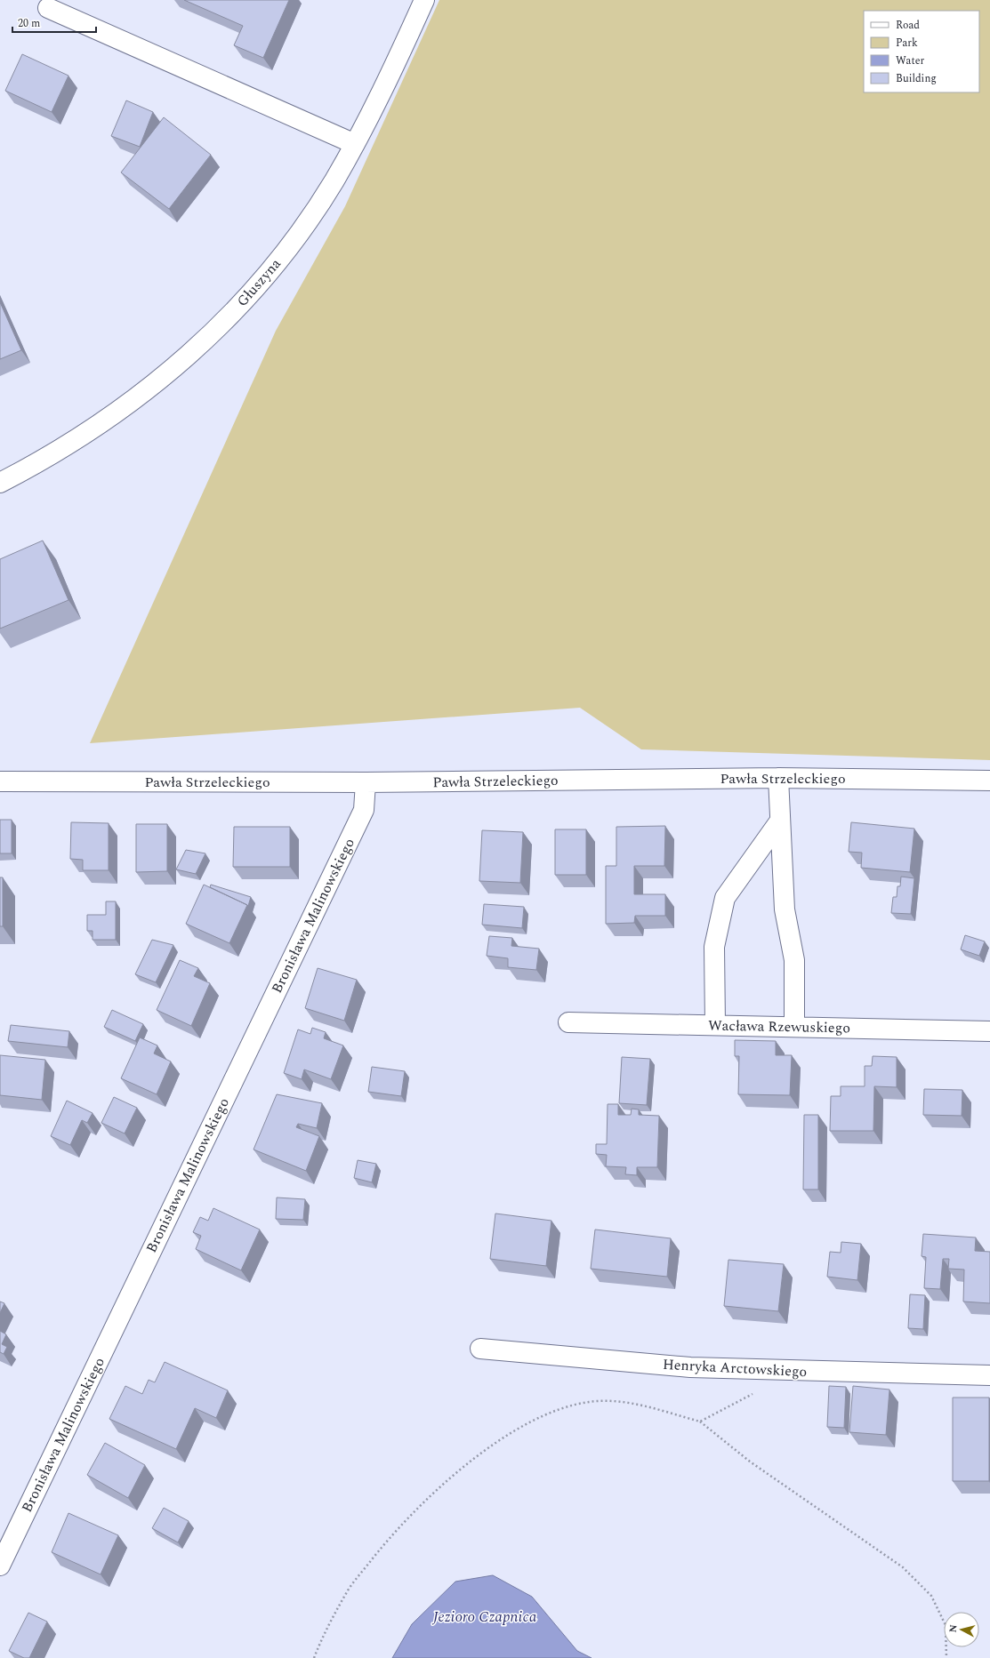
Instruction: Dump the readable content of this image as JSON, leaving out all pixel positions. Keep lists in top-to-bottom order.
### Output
{
  "streets": {
    "street": [
      "Głuszyna",
      "Pawła Strzeleckiego",
      "Bronisława Malinowskiego",
      "Wacława Rzewuskiego",
      "Henryka Arctowskiego"
    ]
  },
  "crossings": [
    ["Pawła Strzeleckiego", "Bronisława Malinowskiego"]
  ],
  "water": ["Jezioro Czapnica"],
  "legend": [
    "Road",
    "Park",
    "Water",
    "Building"
  ],
  "scale_bar": "20 m",
  "north": "left"
}
